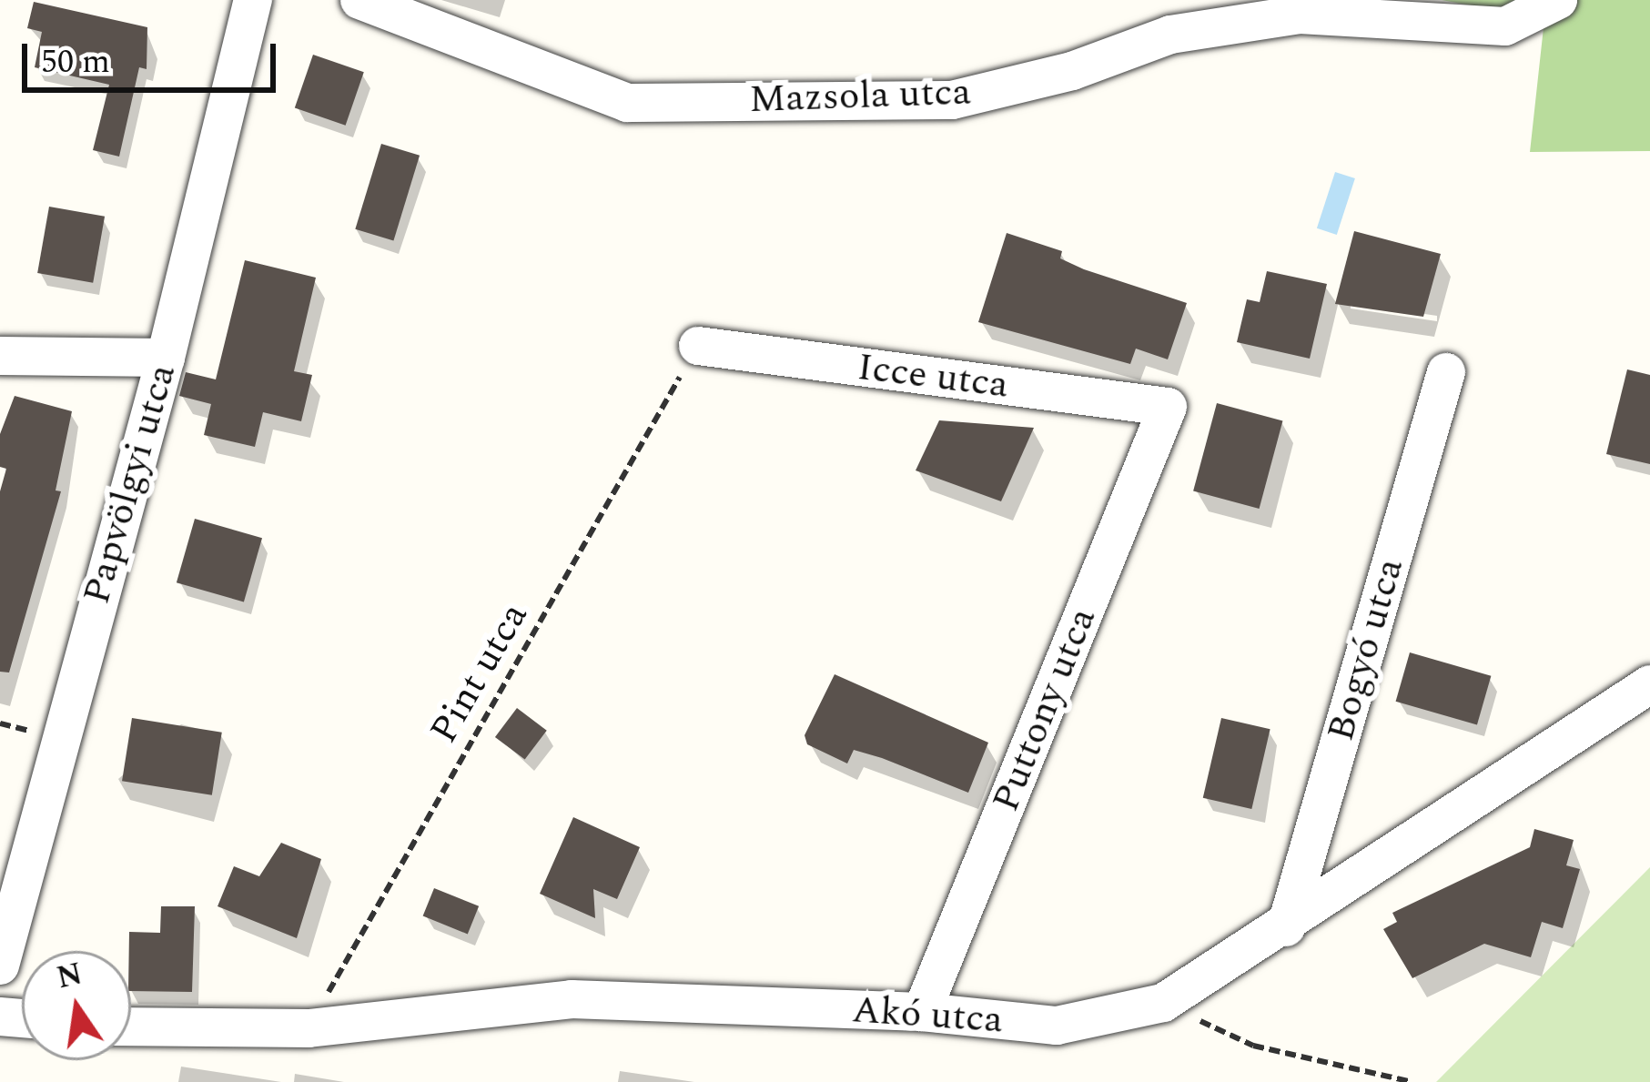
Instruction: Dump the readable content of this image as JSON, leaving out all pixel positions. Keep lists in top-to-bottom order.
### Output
{
  "streets": {
    "street": [
      "Mazsola utca",
      "Icce utca",
      "Papvölgyi utca",
      "Bogyó utca",
      "Puttony utca",
      "Akó utca"
    ],
    "path": ["Pint utca"]
  },
  "crossings": [
    ["Icce utca", "Pint utca"],
    ["Icce utca", "Puttony utca"],
    ["Bogyó utca", "Akó utca"],
    ["Pint utca", "Akó utca"],
    ["Puttony utca", "Akó utca"]
  ],
  "scale_bar": "50 m",
  "north": "top"
}
